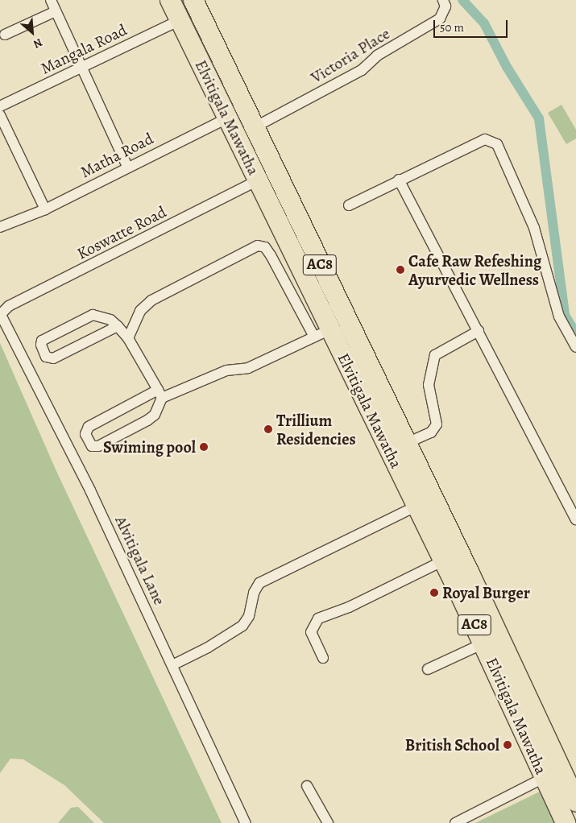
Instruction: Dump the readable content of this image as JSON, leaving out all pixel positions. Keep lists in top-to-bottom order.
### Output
{
  "streets": {
    "highway": ["Elvitigala Mawatha", "AC8"],
    "street": [
      "Mangala Road",
      "Victoria Place",
      "Matha Road",
      "Koswatte Road",
      "Alvitigala Lane"
    ]
  },
  "crossings": [
    ["Mangala Road", "Elvitigala Mawatha"],
    ["Victoria Place", "Elvitigala Mawatha"],
    ["Elvitigala Mawatha", "Matha Road"],
    ["Elvitigala Mawatha", "Koswatte Road"],
    ["Koswatte Road", "Alvitigala Lane"]
  ],
  "places": [
    "Cafe Raw Refeshing Ayurvedic Wellness",
    "Trillium Residencies",
    "Swiming pool",
    "Royal Burger",
    "British School"
  ],
  "scale_bar": "50 m",
  "north": "bottom right"
}
